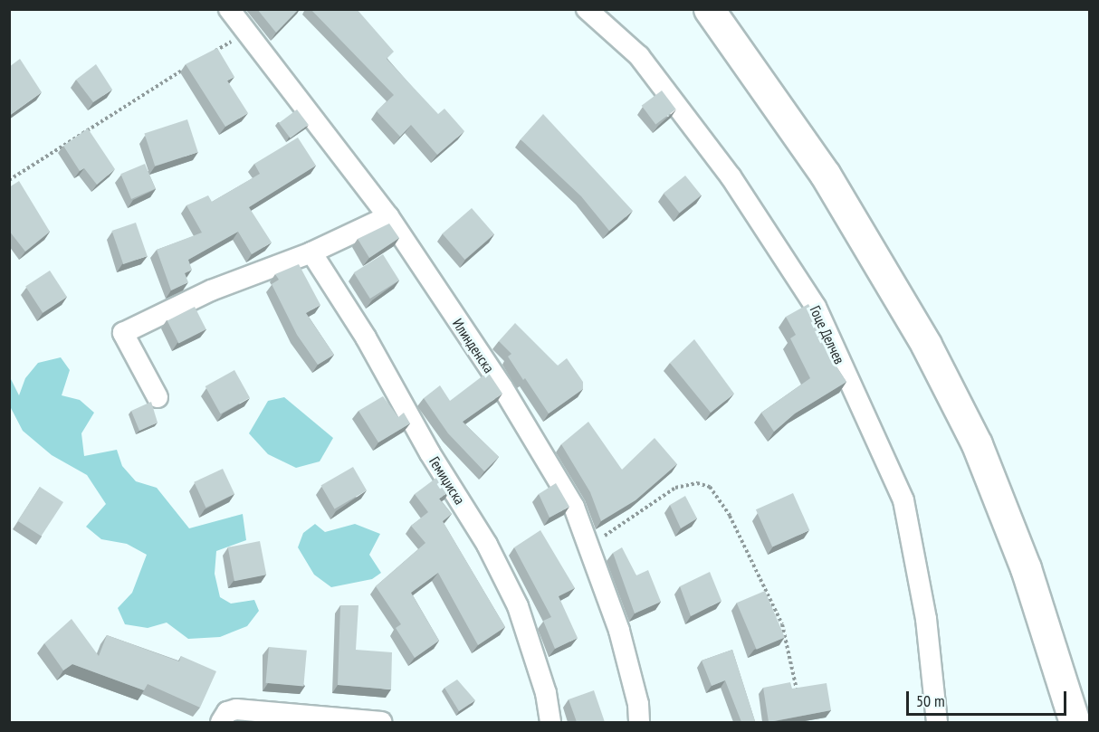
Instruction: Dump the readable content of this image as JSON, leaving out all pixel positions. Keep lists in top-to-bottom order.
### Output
{
  "streets": {
    "street": ["Гоце Делчев", "Илинденска", "Гемиџиска"]
  },
  "scale_bar": "50 m"
}
